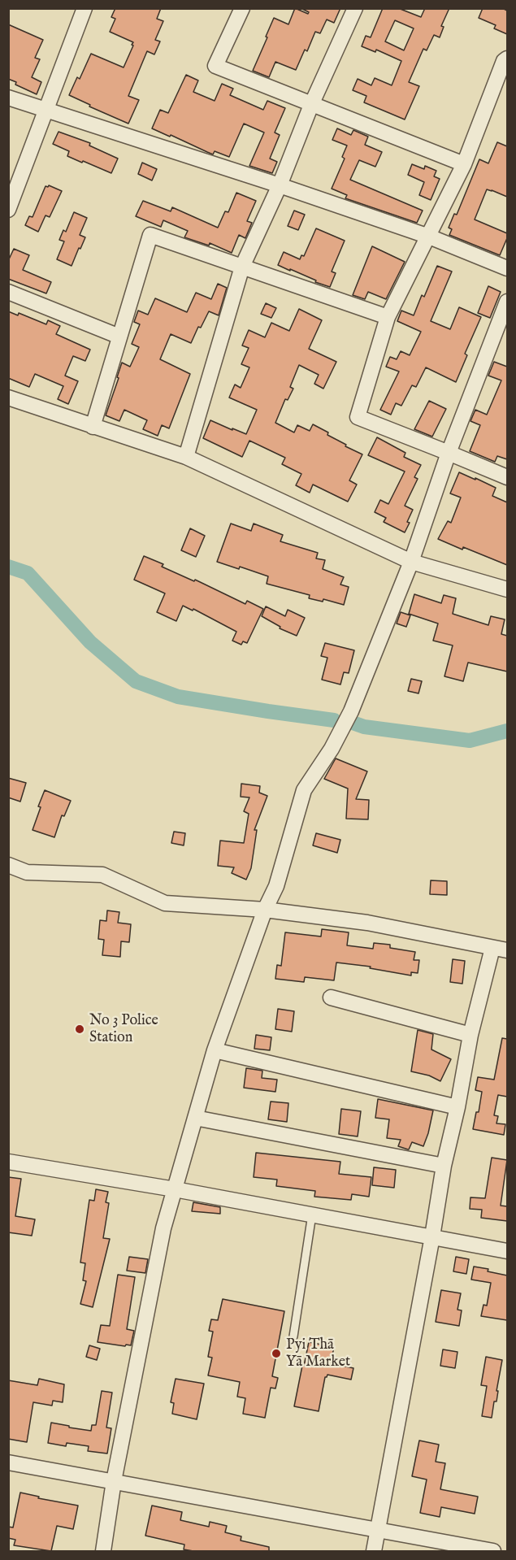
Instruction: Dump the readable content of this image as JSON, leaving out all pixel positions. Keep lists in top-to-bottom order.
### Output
{
  "places": ["No 3 Police Station", "Pyi Thā Yā Market"]
}
